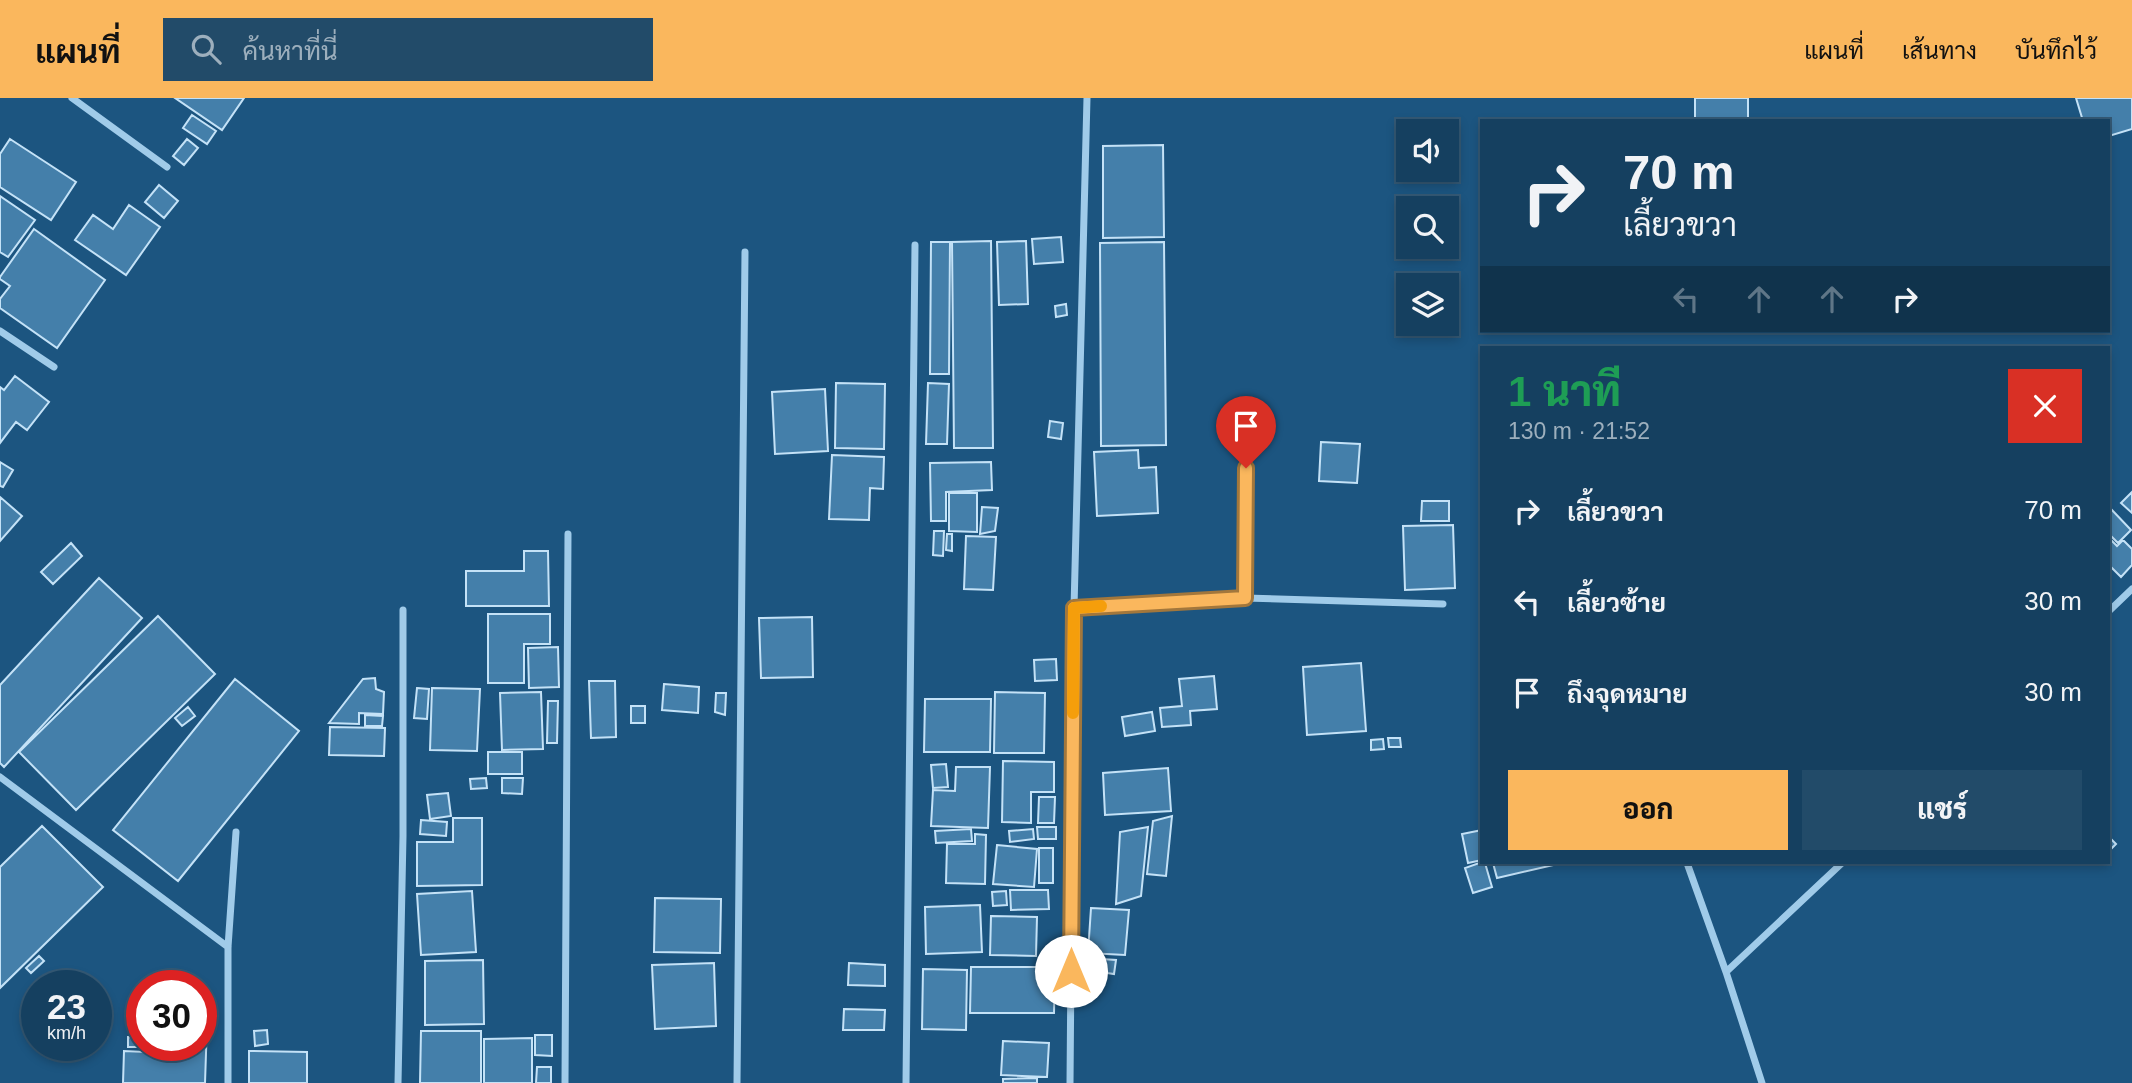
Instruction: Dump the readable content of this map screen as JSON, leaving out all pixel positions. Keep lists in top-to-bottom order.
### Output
{
  "page": {
    "header": "แผนที่",
    "search": "ค้นหาที่นี่",
    "nav": ["แผนที่", "เส้นทาง", "บันทึกไว้"],
    "turn": ["70 m", "เลี้ยวขวา"],
    "heading": ["1 นาที", "130 m · 21:52"],
    "list": [
      {
        "name": "เลี้ยวขวา",
        "value": "70 m"
      },
      {
        "name": "เลี้ยวซ้าย",
        "value": "30 m"
      },
      {
        "name": "ถึงจุดหมาย",
        "value": "30 m"
      }
    ],
    "buttons": ["ออก", "แชร์"],
    "speed": "23 km/h",
    "limit": "30"
  }
}
